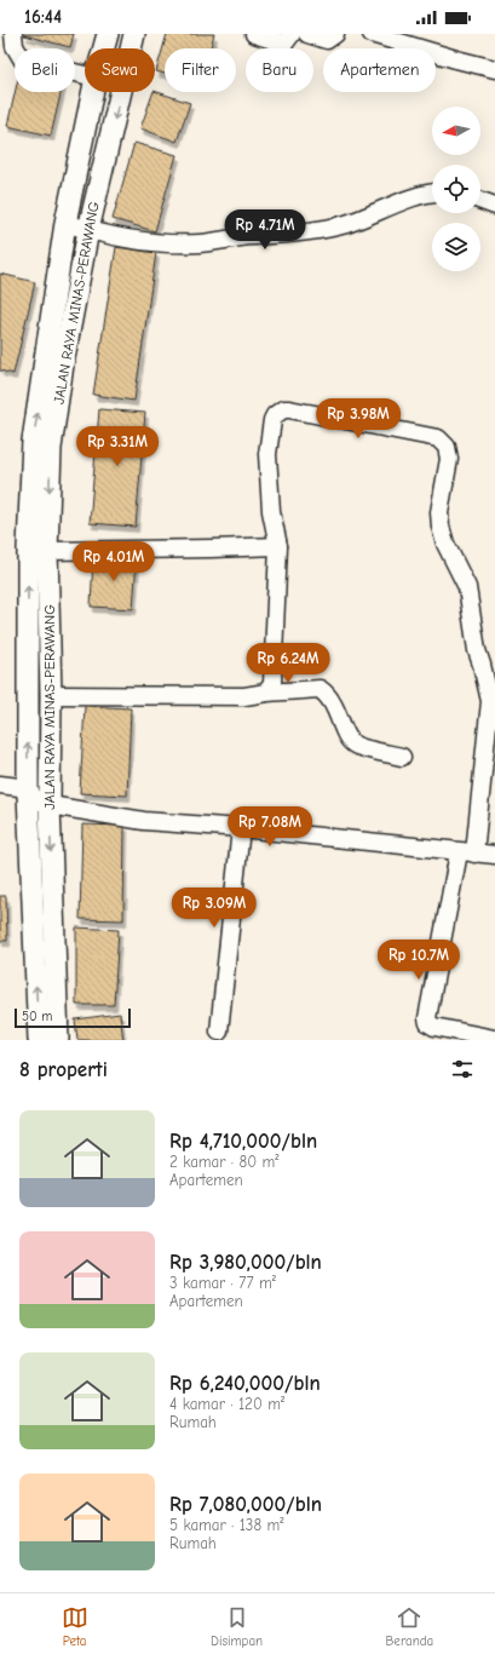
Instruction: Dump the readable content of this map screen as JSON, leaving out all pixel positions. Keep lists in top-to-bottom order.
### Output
{
  "streets": {
    "main road": ["JALAN RAYA MINAS-PERAWANG"]
  },
  "scale_bar": "50 m",
  "north": "left",
  "page": {
    "status": "16:44",
    "chip": [
      "Beli",
      "Sewa",
      "Filter",
      "Baru",
      "Apartemen"
    ],
    "price": [
      "Rp 4.71M",
      "Rp 3.98M",
      "Rp 3.31M",
      "Rp 4.01M",
      "Rp 6.24M",
      "Rp 7.08M",
      "Rp 3.09M",
      "Rp 10.7M"
    ],
    "scale": "50 m",
    "heading": "8 properti",
    "list": [
      {
        "name": "Rp 4,710,000/bln",
        "note": "2 kamar · 80 m² · Apartemen"
      },
      {
        "name": "Rp 3,980,000/bln",
        "note": "3 kamar · 77 m² · Apartemen"
      },
      {
        "name": "Rp 6,240,000/bln",
        "note": "4 kamar · 120 m² · Rumah"
      },
      {
        "name": "Rp 7,080,000/bln",
        "note": "5 kamar · 138 m² · Rumah"
      }
    ],
    "tabs": ["Peta", "Disimpan", "Beranda"]
  }
}
